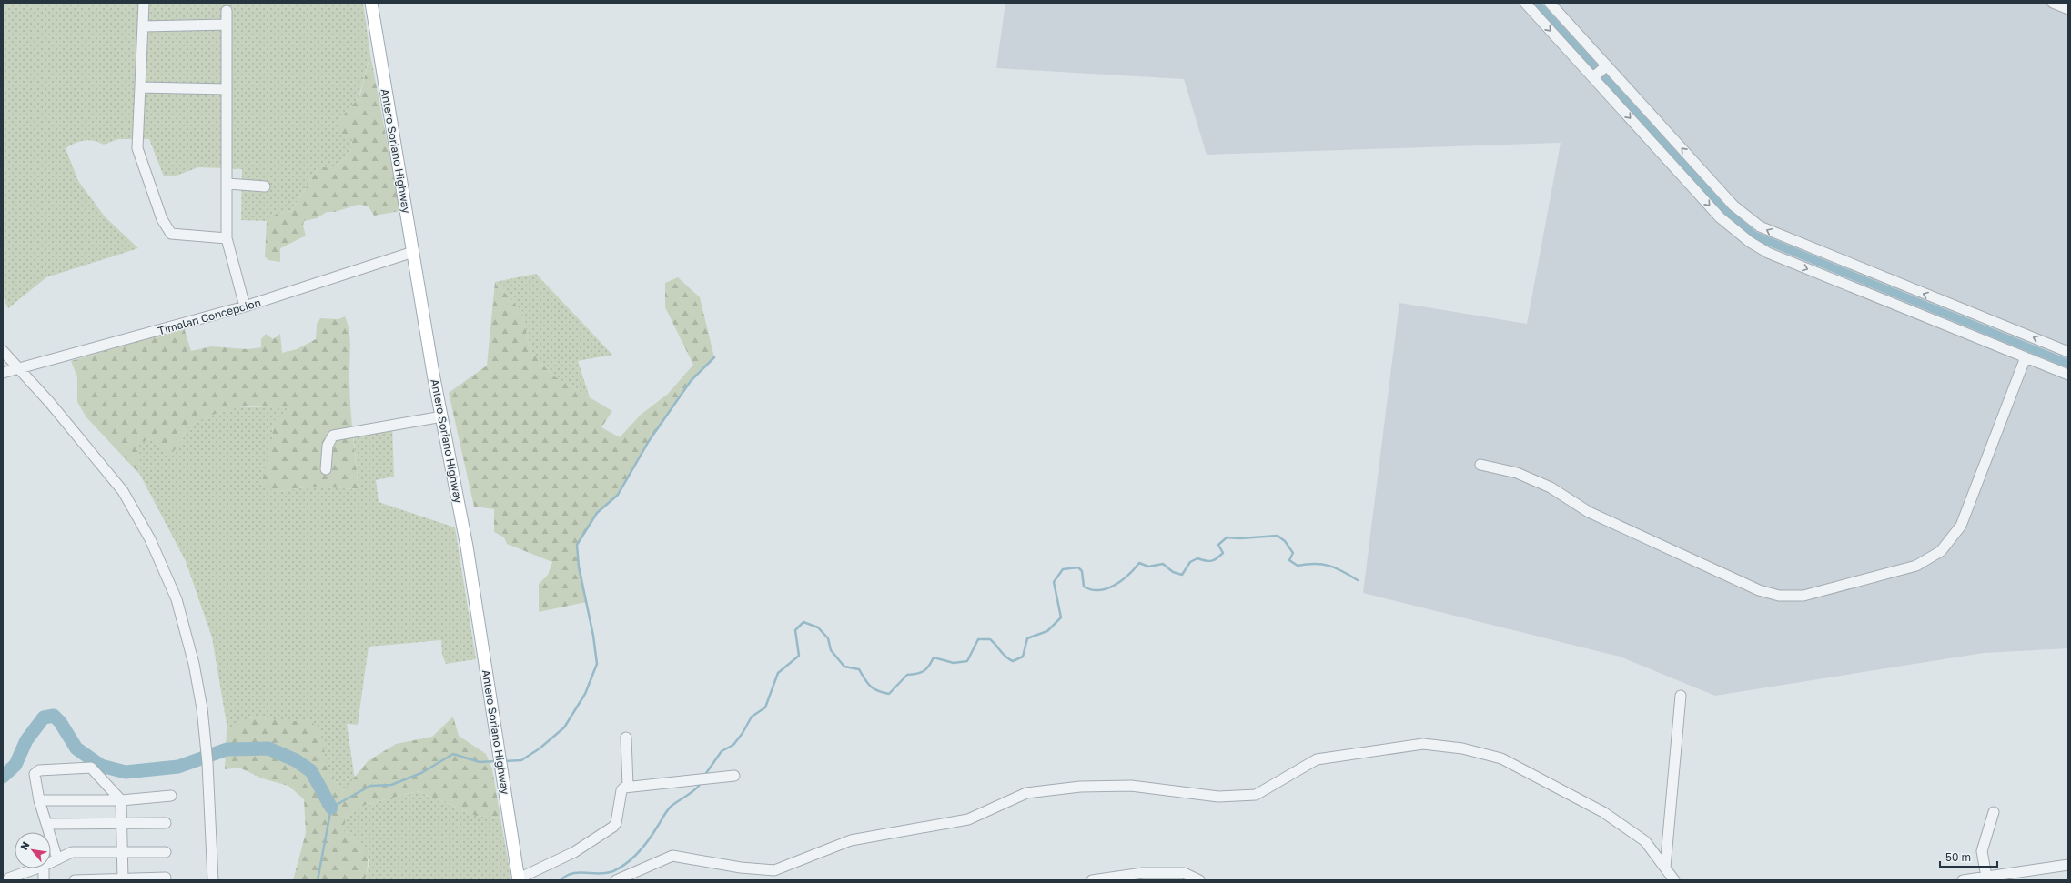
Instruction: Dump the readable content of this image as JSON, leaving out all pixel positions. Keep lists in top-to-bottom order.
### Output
{
  "streets": {
    "main road": ["Antero Soriano Highway"],
    "street": ["Timalan Concepcion"]
  },
  "crossings": [
    ["Antero Soriano Highway", "Timalan Concepcion"]
  ],
  "scale_bar": "50 m",
  "north": "top left"
}
